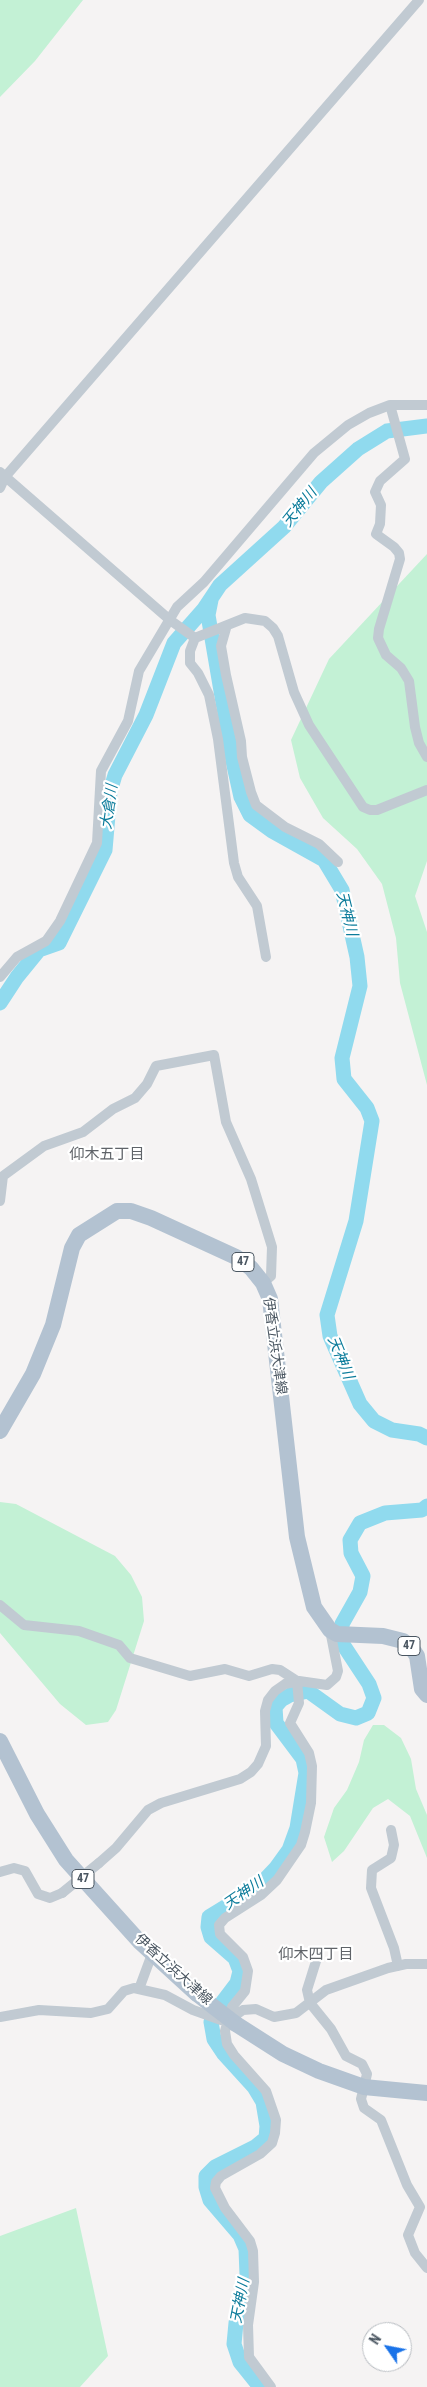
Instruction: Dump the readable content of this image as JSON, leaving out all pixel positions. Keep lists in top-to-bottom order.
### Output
{
  "streets": {
    "main road": ["47", "伊香立浜大津線"]
  },
  "crossings": [
    ["47", "伊香立浜大津線"]
  ],
  "districts": ["仰木五丁目", "仰木四丁目"],
  "water": ["天神川", "大倉川"],
  "north": "top left"
}
